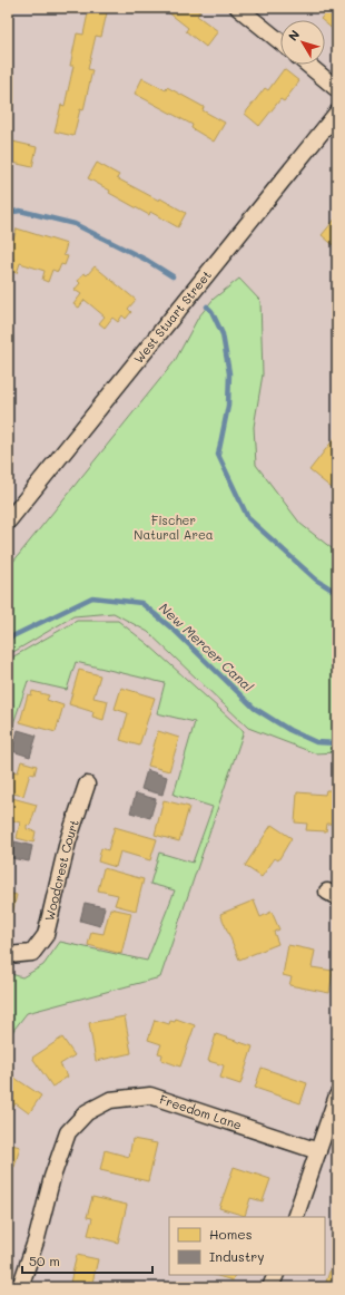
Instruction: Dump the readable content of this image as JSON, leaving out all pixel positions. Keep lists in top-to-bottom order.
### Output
{
  "streets": {
    "street": ["West Stuart Street", "Woodcrest Court", "Freedom Lane"]
  },
  "water": ["New Mercer Canal"],
  "parks": ["Fischer Natural Area"],
  "legend": ["Homes", "Industry"],
  "scale_bar": "50 m",
  "north": "top left"
}
